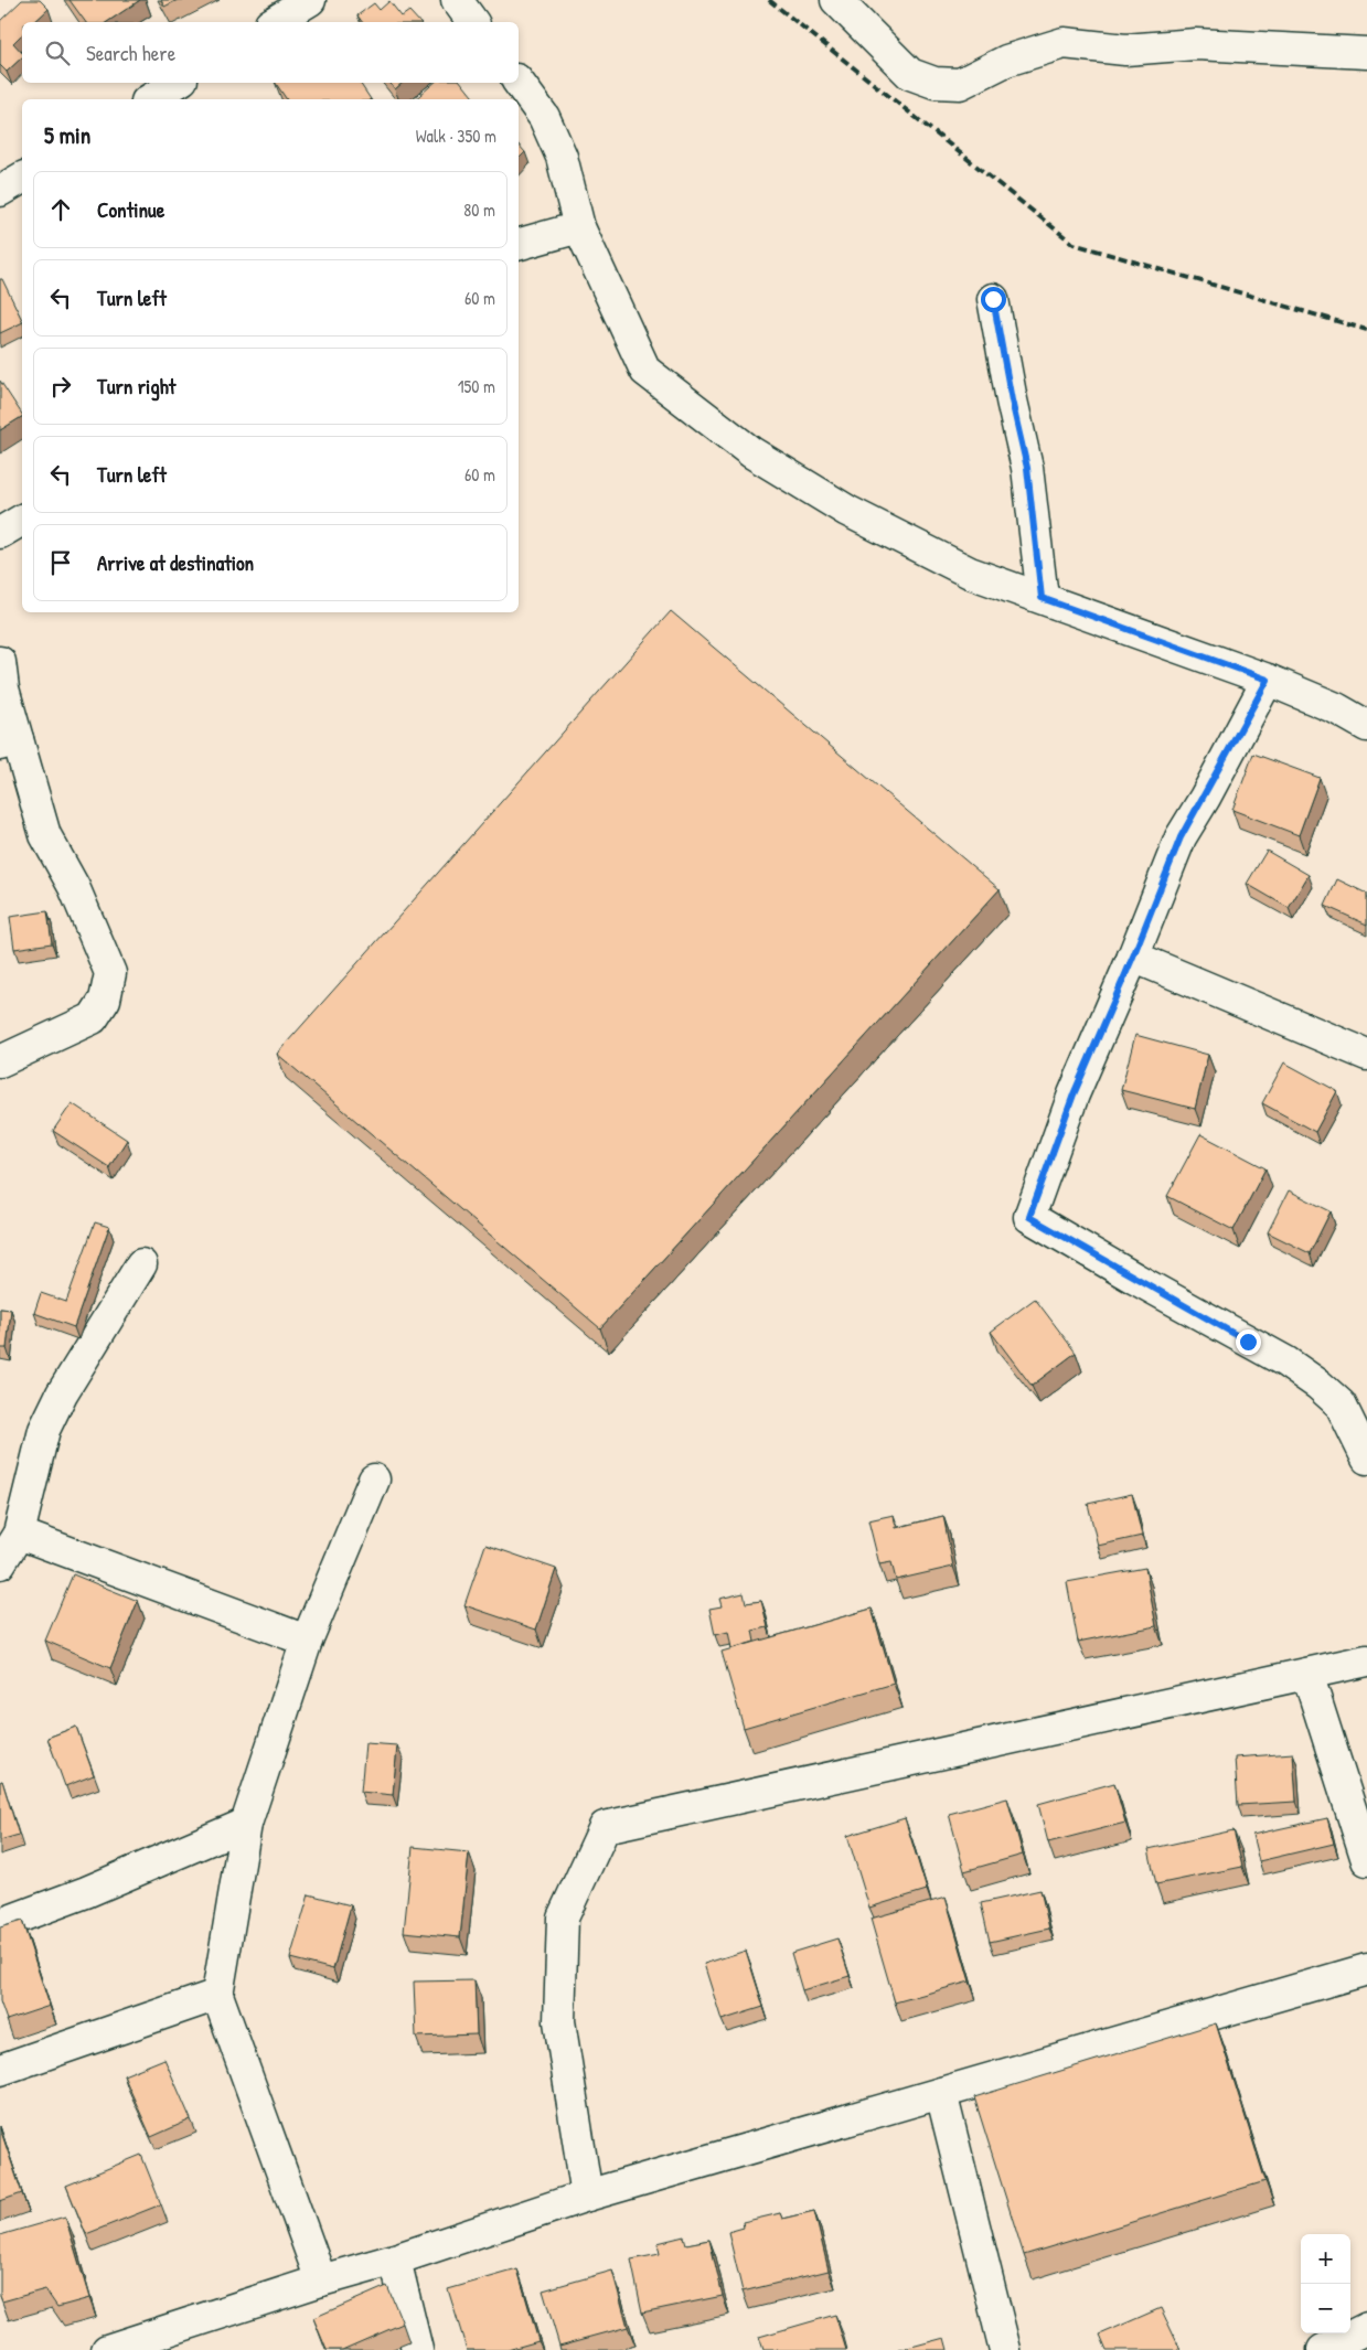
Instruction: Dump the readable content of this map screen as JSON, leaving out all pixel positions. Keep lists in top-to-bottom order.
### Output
{
  "page": {
    "search": "Search here",
    "heading": ["5 min", "Walk · 350 m"],
    "list": [
      ["Continue", "80 m"],
      ["Turn left", "60 m"],
      ["Turn right", "150 m"],
      ["Turn left", "60 m"],
      "Arrive at destination"
    ],
    "map_buttons": ["+", "−"]
  }
}
